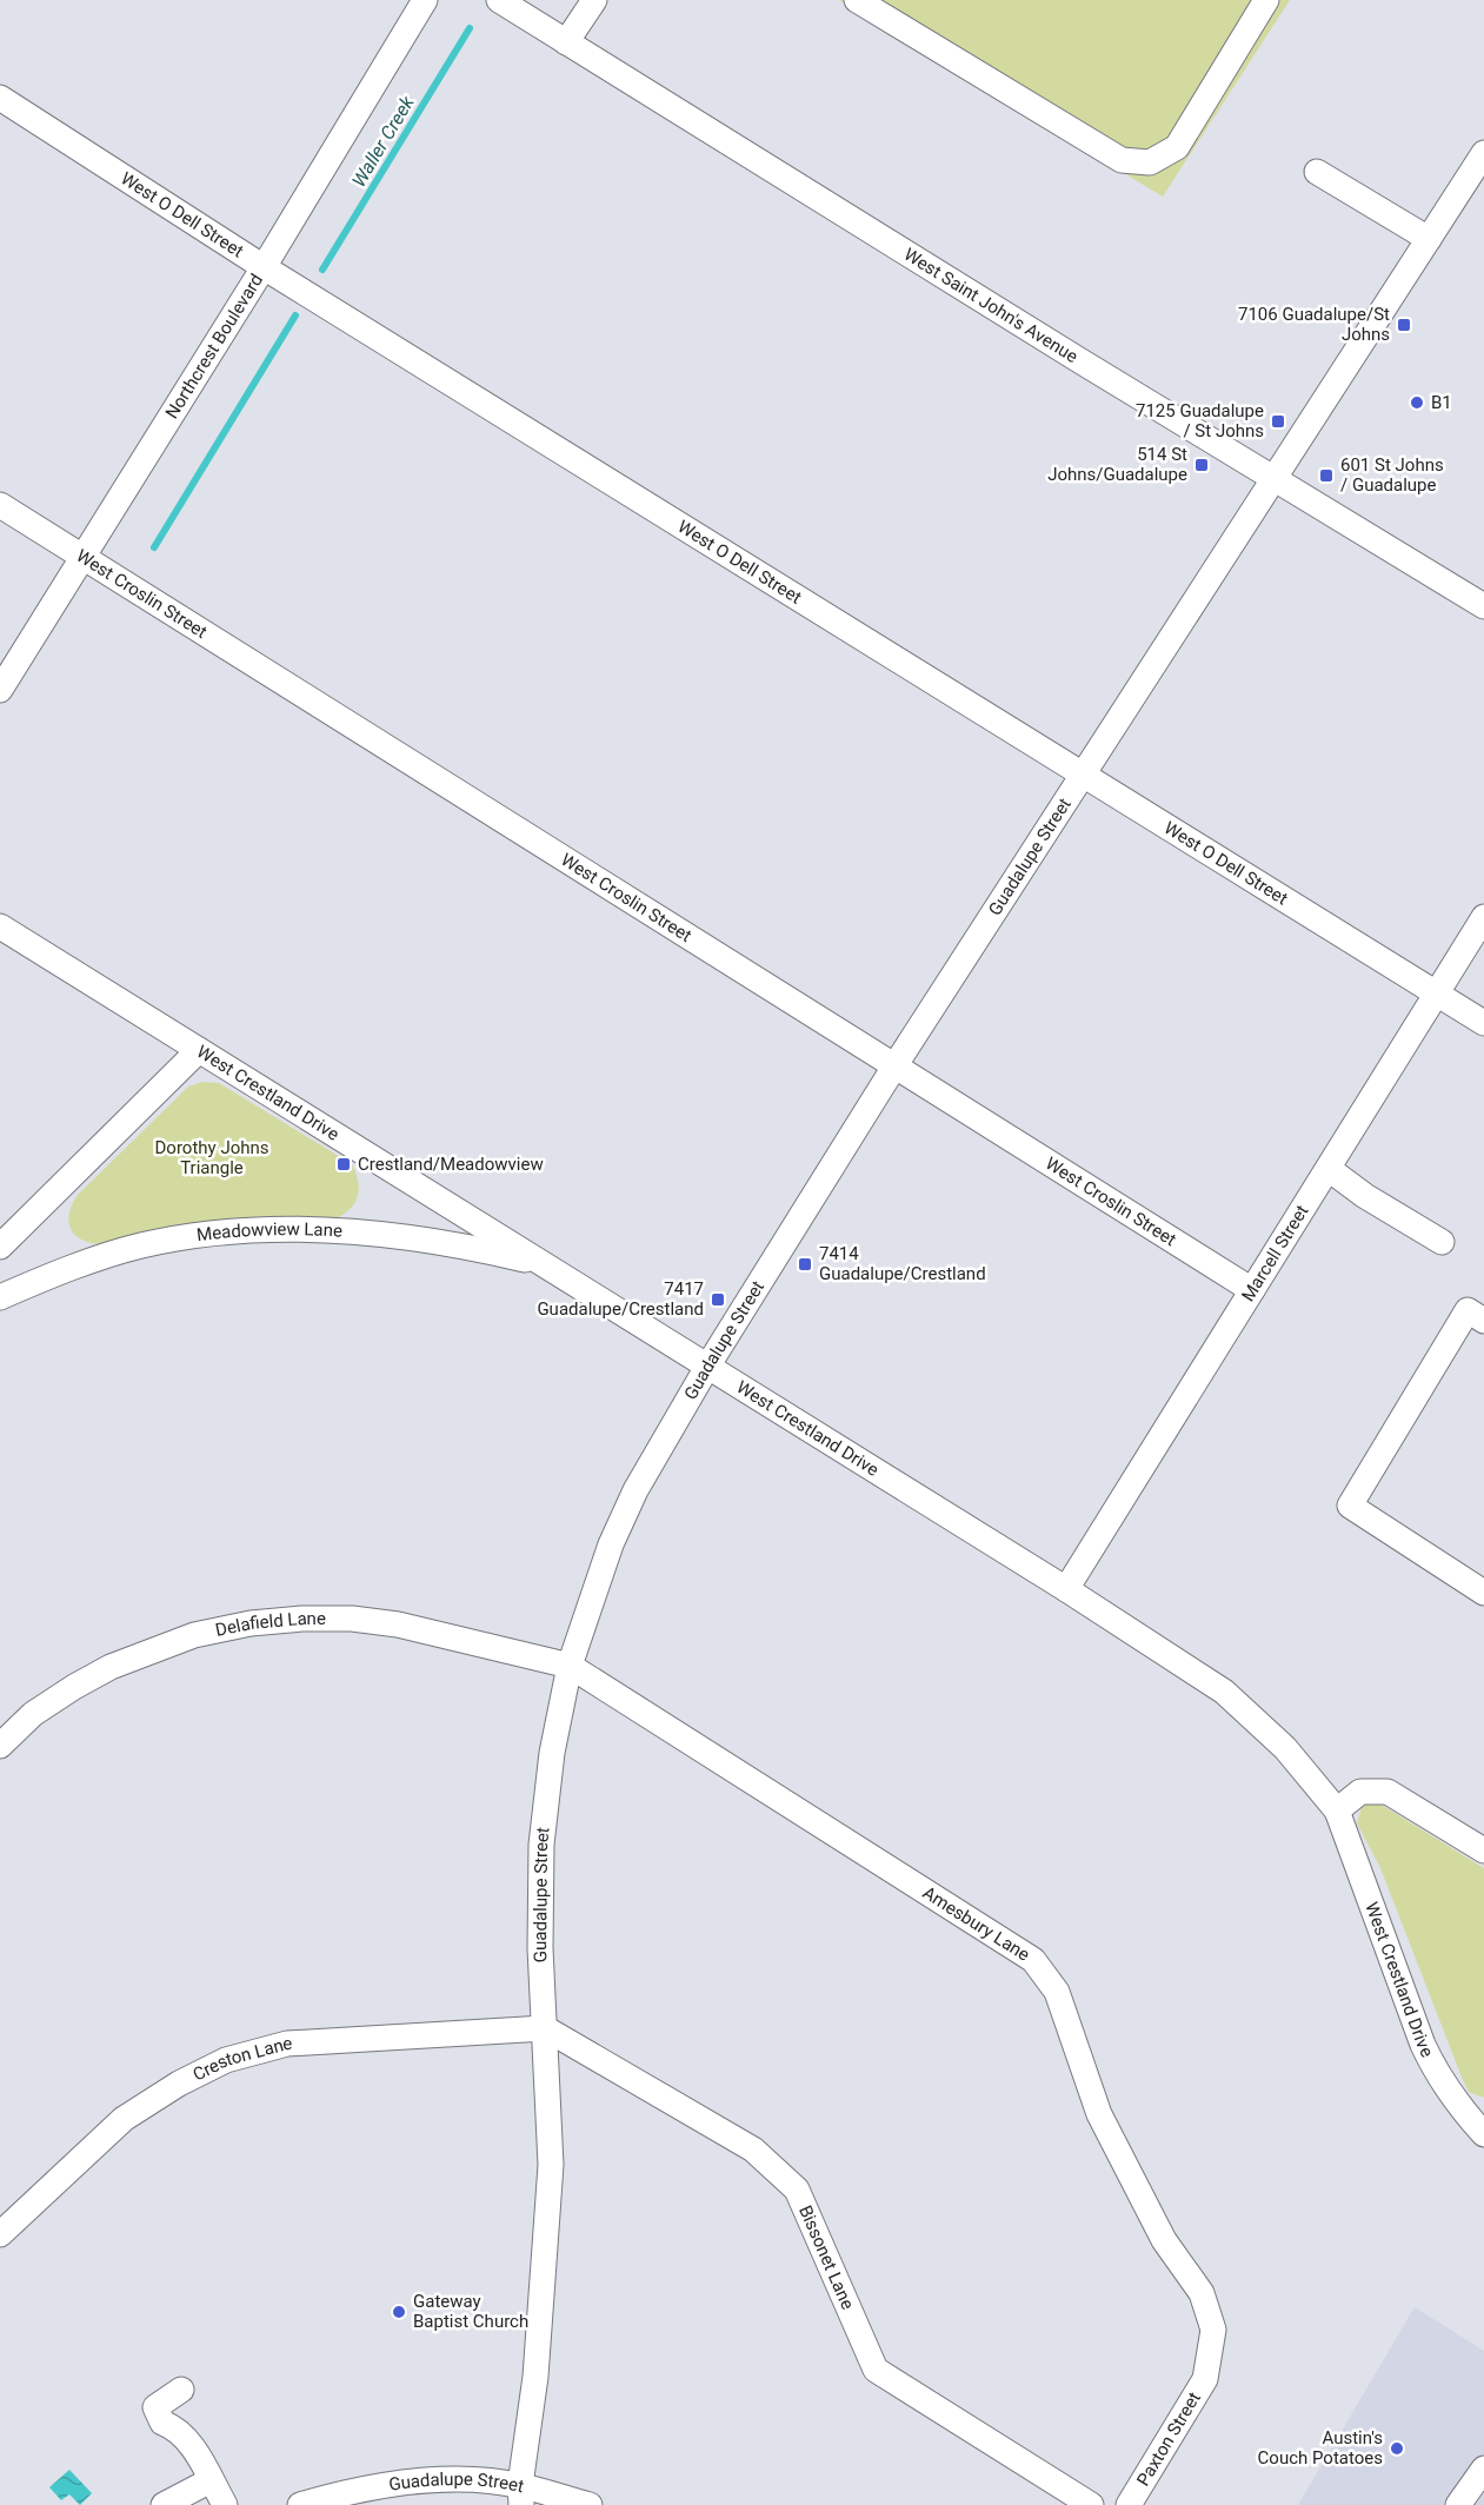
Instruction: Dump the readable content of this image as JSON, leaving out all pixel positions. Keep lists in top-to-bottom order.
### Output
{
  "streets": {
    "street": [
      "West O Dell Street",
      "West Saint John's Avenue",
      "Northcrest Boulevard",
      "West Croslin Street",
      "Guadalupe Street",
      "West Crestland Drive",
      "Meadowview Lane",
      "Marcell Street",
      "Delafield Lane",
      "Amesbury Lane",
      "Creston Lane",
      "Bissonet Lane",
      "Paxton Street"
    ]
  },
  "crossings": [
    ["West O Dell Street", "Northcrest Boulevard"],
    ["West O Dell Street", "Guadalupe Street"],
    ["West O Dell Street", "Marcell Street"],
    ["West Saint John's Avenue", "Guadalupe Street"],
    ["Northcrest Boulevard", "West Croslin Street"],
    ["West Croslin Street", "Guadalupe Street"],
    ["West Croslin Street", "Marcell Street"],
    ["Guadalupe Street", "West Crestland Drive"],
    ["Guadalupe Street", "Delafield Lane"],
    ["Guadalupe Street", "Amesbury Lane"],
    ["Guadalupe Street", "Creston Lane"],
    ["Guadalupe Street", "Bissonet Lane"],
    ["West Crestland Drive", "Meadowview Lane"],
    ["West Crestland Drive", "Marcell Street"],
    ["Delafield Lane", "Amesbury Lane"],
    ["Amesbury Lane", "Paxton Street"],
    ["Creston Lane", "Bissonet Lane"]
  ],
  "water": ["Waller Creek"],
  "parks": ["Dorothy Johns Triangle"],
  "places": {
    "transit": [
      "7106 Guadalupe/St Johns",
      "7125 Guadalupe / St Johns",
      "514 St Johns/Guadalupe",
      "601 St Johns / Guadalupe",
      "Crestland/Meadowview",
      "7414 Guadalupe/Crestland",
      "7417 Guadalupe/Crestland"
    ],
    "other": ["B1", "Gateway Baptist Church", "Austin's Couch Potatoes"]
  }
}
